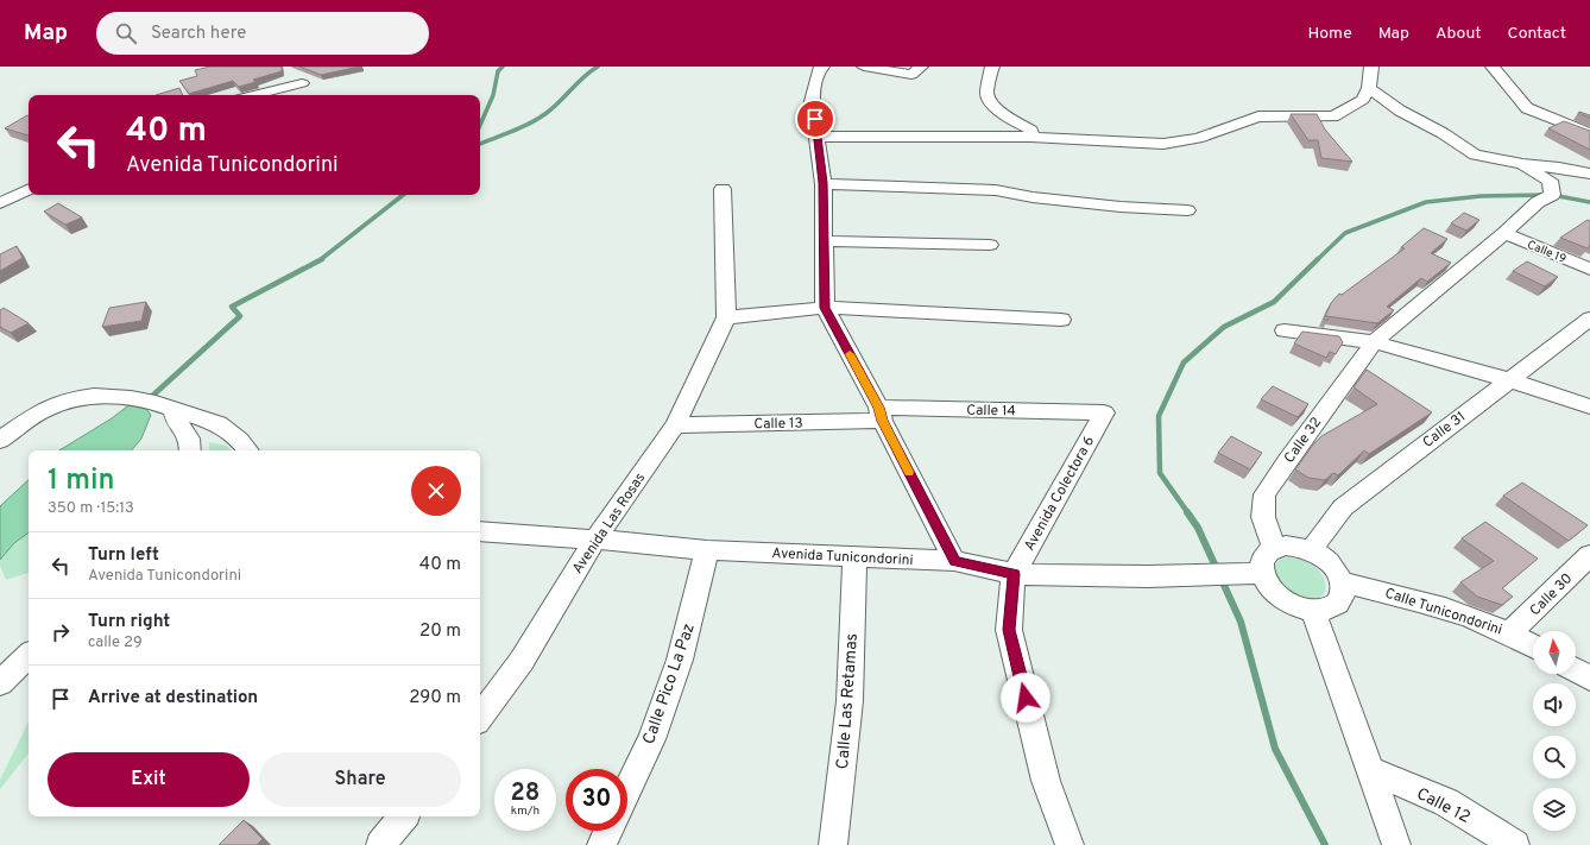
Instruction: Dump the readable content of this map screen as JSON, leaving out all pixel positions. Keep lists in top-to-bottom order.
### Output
{
  "streets": {
    "street": [
      "Calle 19",
      "Calle 14",
      "Calle 13",
      "Calle 31",
      "Calle 32",
      "Avenida Colectora 6",
      "Avenida Las Rosas",
      "Avenida Tunicondorini",
      "Calle 30",
      "Calle Tunicondorini",
      "Calle Pico La Paz",
      "Calle Las Retamas",
      "Calle 12"
    ]
  },
  "crossings": [
    ["Calle 19", "Calle 32"],
    ["Calle 14", "Calle 13"],
    ["Calle 14", "Avenida Colectora 6"],
    ["Calle 13", "Avenida Las Rosas"],
    ["Avenida Colectora 6", "Avenida Tunicondorini"],
    ["Avenida Las Rosas", "Avenida Tunicondorini"],
    ["Avenida Tunicondorini", "Calle Pico La Paz"],
    ["Avenida Tunicondorini", "Calle Las Retamas"],
    ["Calle 30", "Calle Tunicondorini"]
  ],
  "north": "top",
  "page": {
    "header": "Map",
    "search": "Search here",
    "nav": [
      "Home",
      "Map",
      "About",
      "Contact"
    ],
    "turn": ["40 m", "Avenida Tunicondorini"],
    "heading": ["1 min", "350 m · 15:13"],
    "list": [
      {
        "name": "Turn left",
        "note": "Avenida Tunicondorini",
        "value": "40 m"
      },
      {
        "name": "Turn right",
        "note": "calle 29",
        "value": "20 m"
      },
      {
        "name": "Arrive at destination",
        "value": "290 m"
      }
    ],
    "buttons": ["Exit", "Share"],
    "speed": "28 km/h",
    "limit": "30"
  }
}
